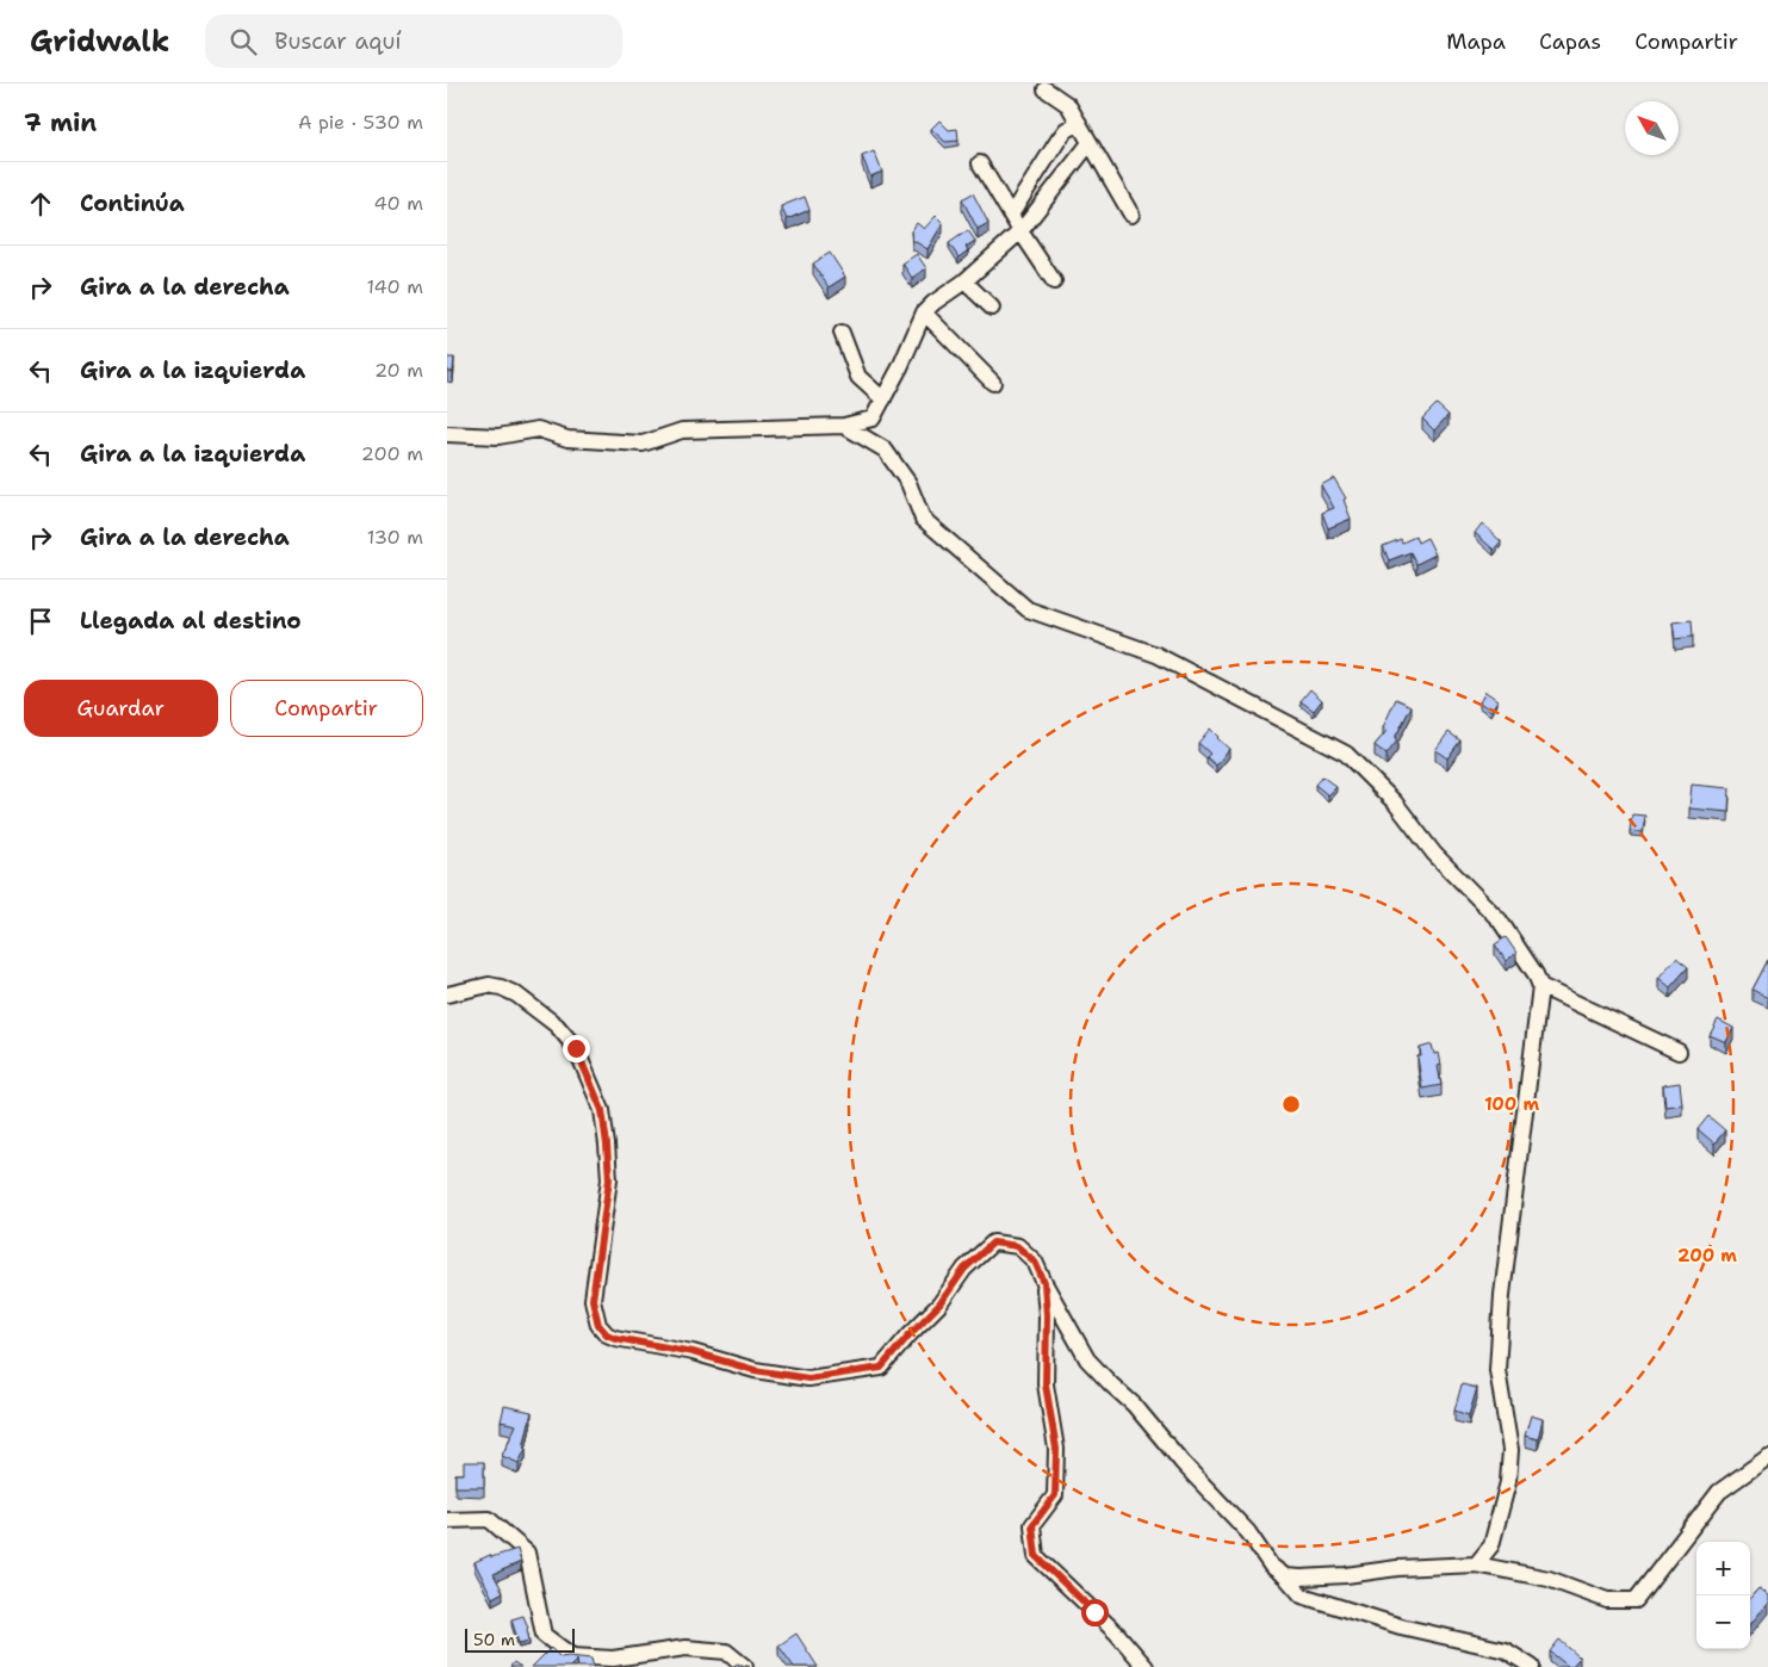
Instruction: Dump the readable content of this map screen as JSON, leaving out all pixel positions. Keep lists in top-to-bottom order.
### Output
{
  "scale_bar": "50 m",
  "north": "top left",
  "page": {
    "header": "Gridwalk",
    "search": "Buscar aquí",
    "nav": ["Mapa", "Capas", "Compartir"],
    "heading": ["7 min", "A pie · 530 m"],
    "list": [
      ["Continúa", "40 m"],
      ["Gira a la derecha", "140 m"],
      ["Gira a la izquierda", "20 m"],
      ["Gira a la izquierda", "200 m"],
      ["Gira a la derecha", "130 m"],
      "Llegada al destino"
    ],
    "buttons": ["Guardar", "Compartir"],
    "map_buttons": ["+", "−"],
    "scale": "50 m"
  },
  "rings": ["100 m", "200 m"]
}
